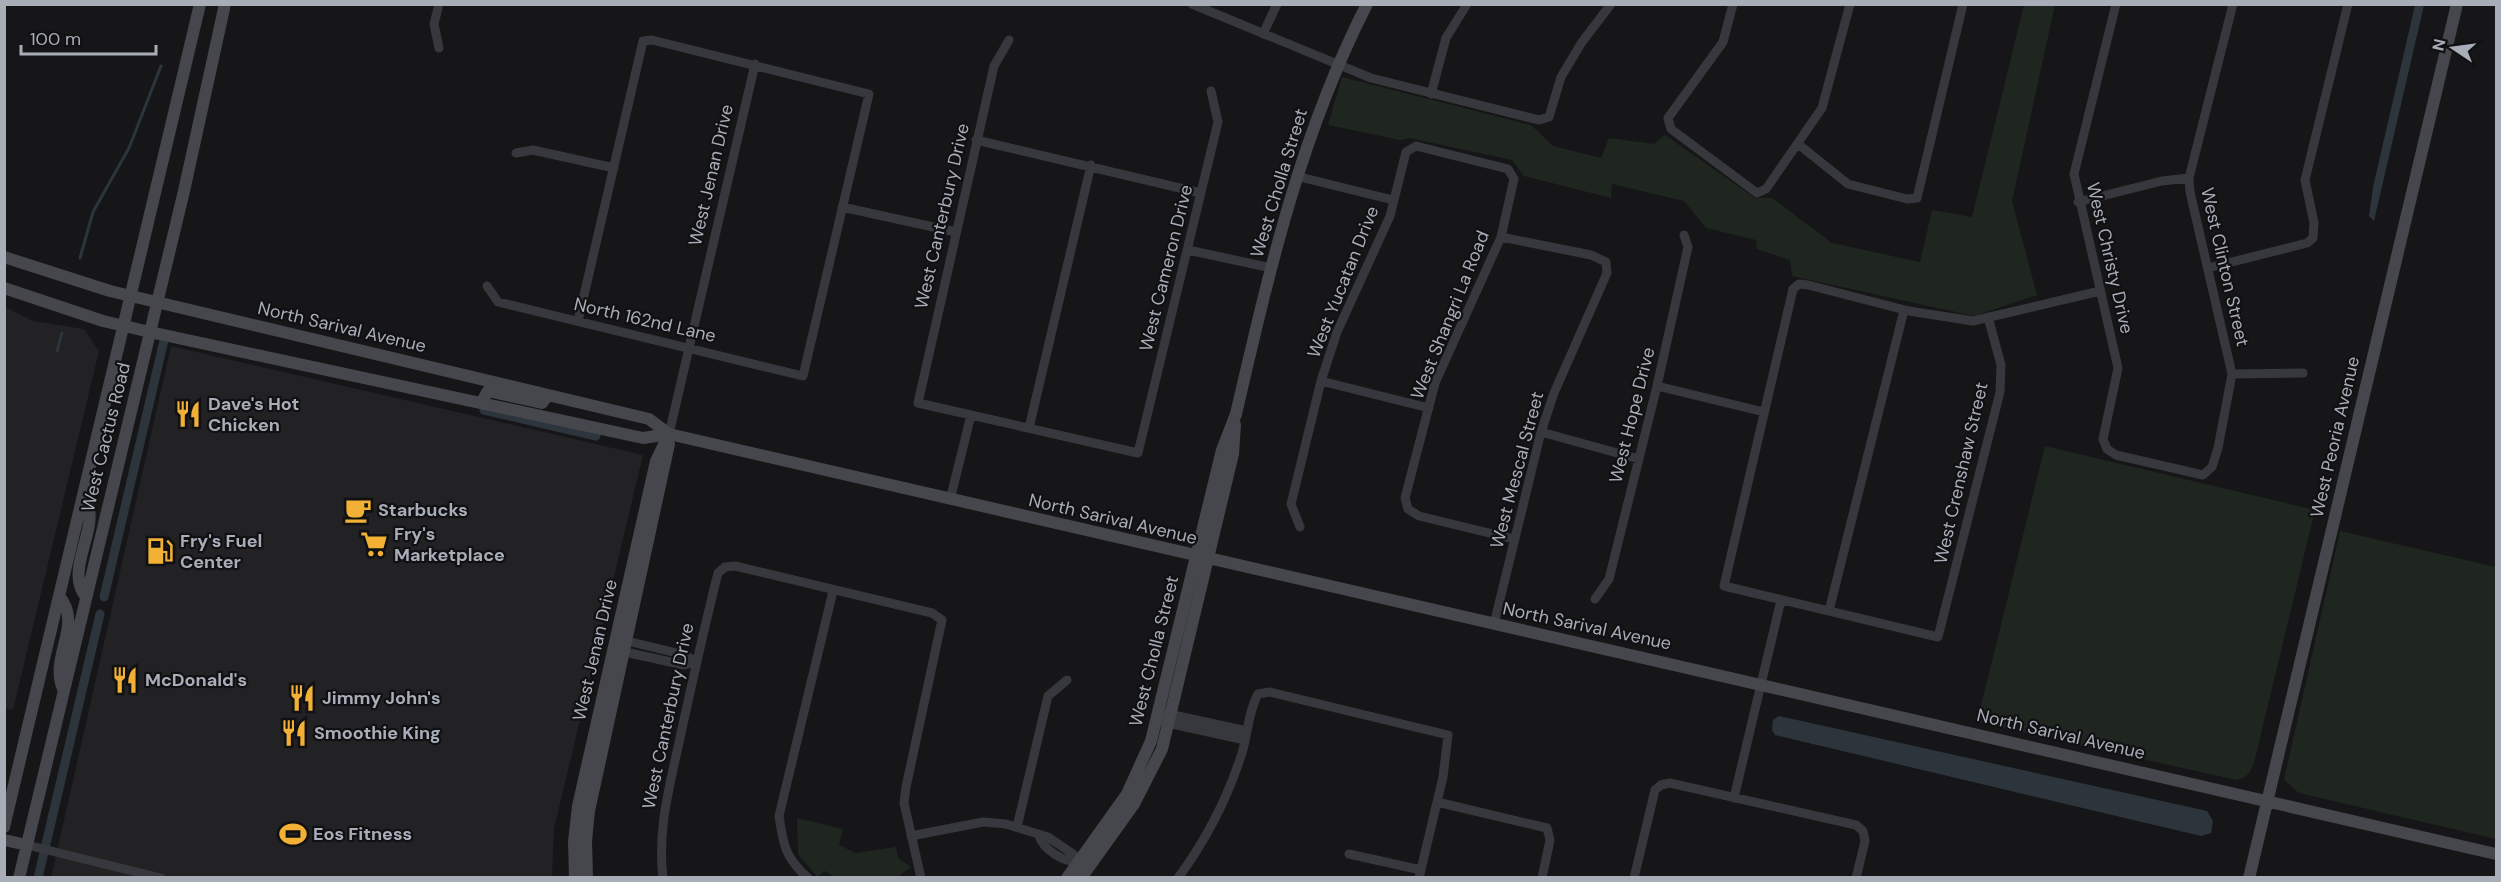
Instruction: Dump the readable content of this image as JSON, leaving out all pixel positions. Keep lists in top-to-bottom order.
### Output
{
  "streets": {
    "main road": [
      "West Jenan Drive",
      "West Cholla Street",
      "North Sarival Avenue",
      "West Cactus Road",
      "West Peoria Avenue"
    ],
    "street": [
      "West Canterbury Drive",
      "West Christy Drive",
      "West Clinton Street",
      "West Cameron Drive",
      "West Yucatan Drive",
      "West Shangri La Road",
      "North 162nd Lane",
      "West Hope Drive",
      "West Mescal Street",
      "West Crenshaw Street"
    ]
  },
  "crossings": [
    ["West Jenan Drive", "North 162nd Lane"],
    ["West Jenan Drive", "North Sarival Avenue"],
    ["West Cholla Street", "North Sarival Avenue"],
    ["West Christy Drive", "West Clinton Street"],
    ["West Yucatan Drive", "West Shangri La Road"],
    ["West Shangri La Road", "West Mescal Street"],
    ["North Sarival Avenue", "West Cactus Road"],
    ["North Sarival Avenue", "West Peoria Avenue"],
    ["North Sarival Avenue", "West Mescal Street"]
  ],
  "places": {
    "restaurant": [
      "Dave's Hot Chicken",
      "McDonald's",
      "Jimmy John's",
      "Smoothie King"
    ],
    "cafe": ["Starbucks"],
    "supermarket": ["Fry's Marketplace"],
    "fuel station": ["Fry's Fuel Center"],
    "sports": ["Eos Fitness"]
  },
  "scale_bar": "100 m",
  "north": "left"
}
